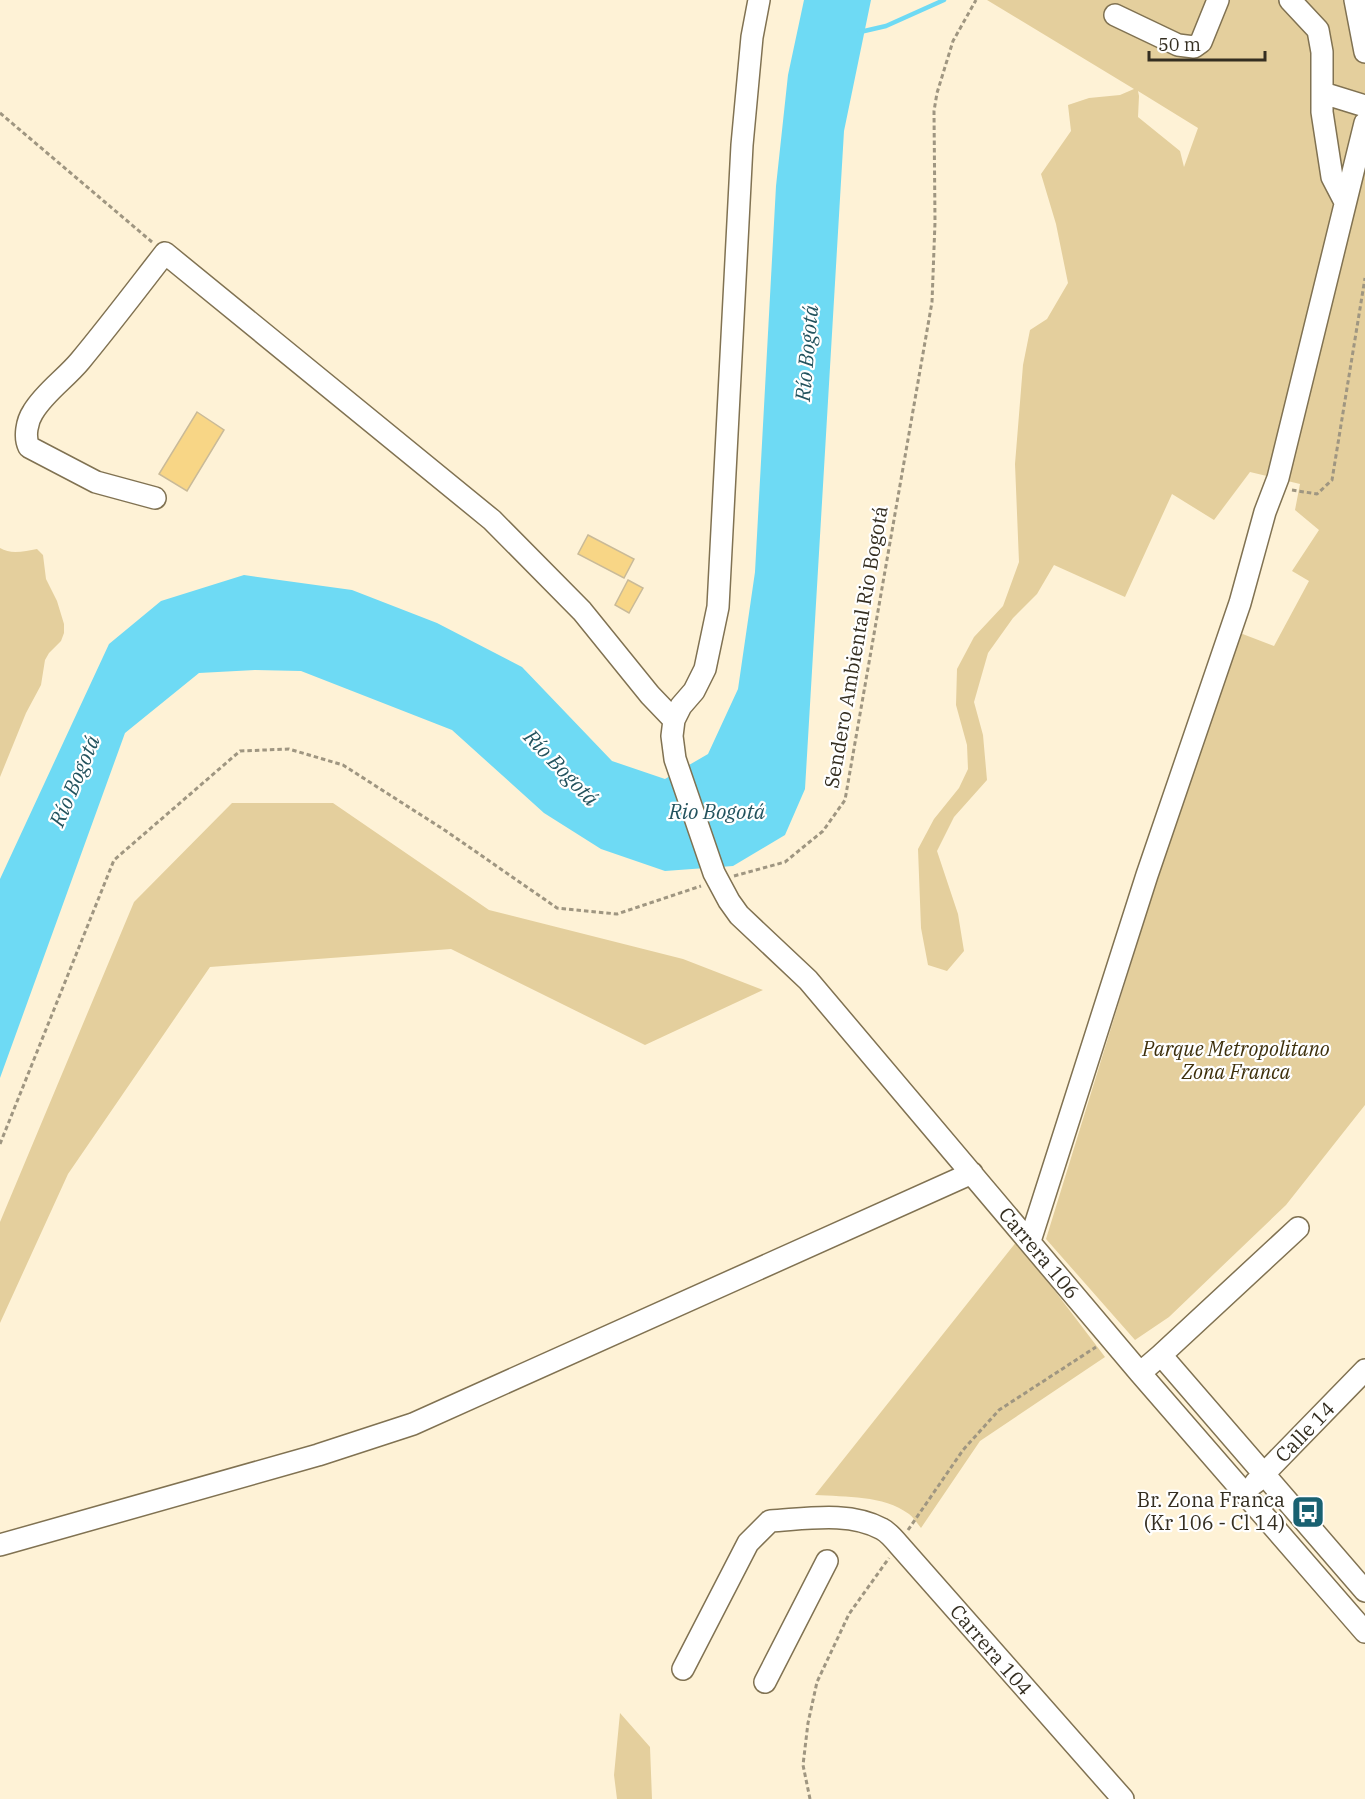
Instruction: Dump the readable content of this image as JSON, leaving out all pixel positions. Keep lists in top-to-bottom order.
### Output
{
  "streets": {
    "street": ["Carrera 106", "Calle 14", "Carrera 104"],
    "path": ["Sendero Ambiental Rio Bogotá"]
  },
  "crossings": [
    ["Sendero Ambiental Rio Bogotá", "Carrera 106"],
    ["Carrera 106", "Calle 14"]
  ],
  "water": ["Río Bogotá", "Rio Bogotá"],
  "parks": ["Parque Metropolitano Zona Franca"],
  "places": {
    "bus stop": ["Br. Zona Franca (Kr 106 - Cl 14)"]
  },
  "scale_bar": "50 m"
}
